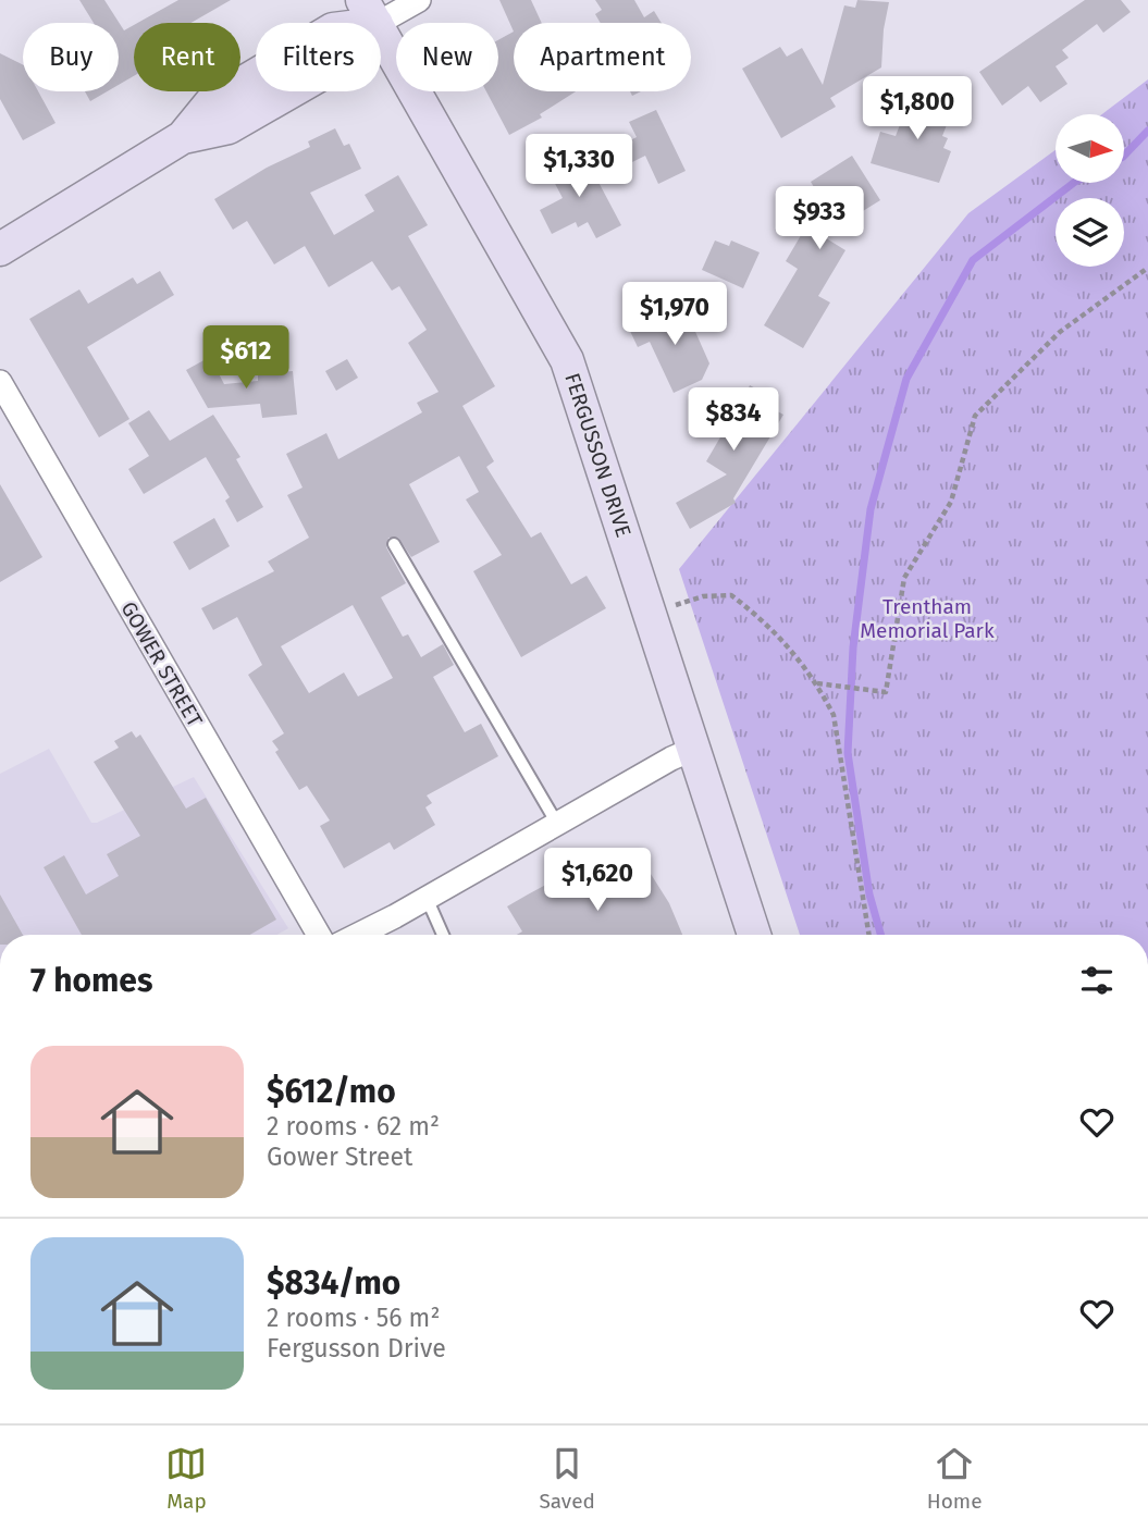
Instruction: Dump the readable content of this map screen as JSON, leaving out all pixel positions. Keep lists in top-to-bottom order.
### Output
{
  "streets": {
    "main road": ["FERGUSSON DRIVE"],
    "street": ["GOWER STREET"]
  },
  "parks": ["Trentham Memorial Park"],
  "north": "right",
  "page": {
    "chip": [
      "Buy",
      "Rent",
      "Filters",
      "New",
      "Apartment"
    ],
    "price": [
      "$1,800",
      "$1,330",
      "$933",
      "$1,970",
      "$612",
      "$834",
      "$1,620"
    ],
    "heading": "7 homes",
    "list": [
      {
        "name": "$612/mo",
        "note": "2 rooms · 62 m² · Gower Street"
      },
      {
        "name": "$834/mo",
        "note": "2 rooms · 56 m² · Fergusson Drive"
      }
    ],
    "tabs": ["Map", "Saved", "Home"]
  }
}
